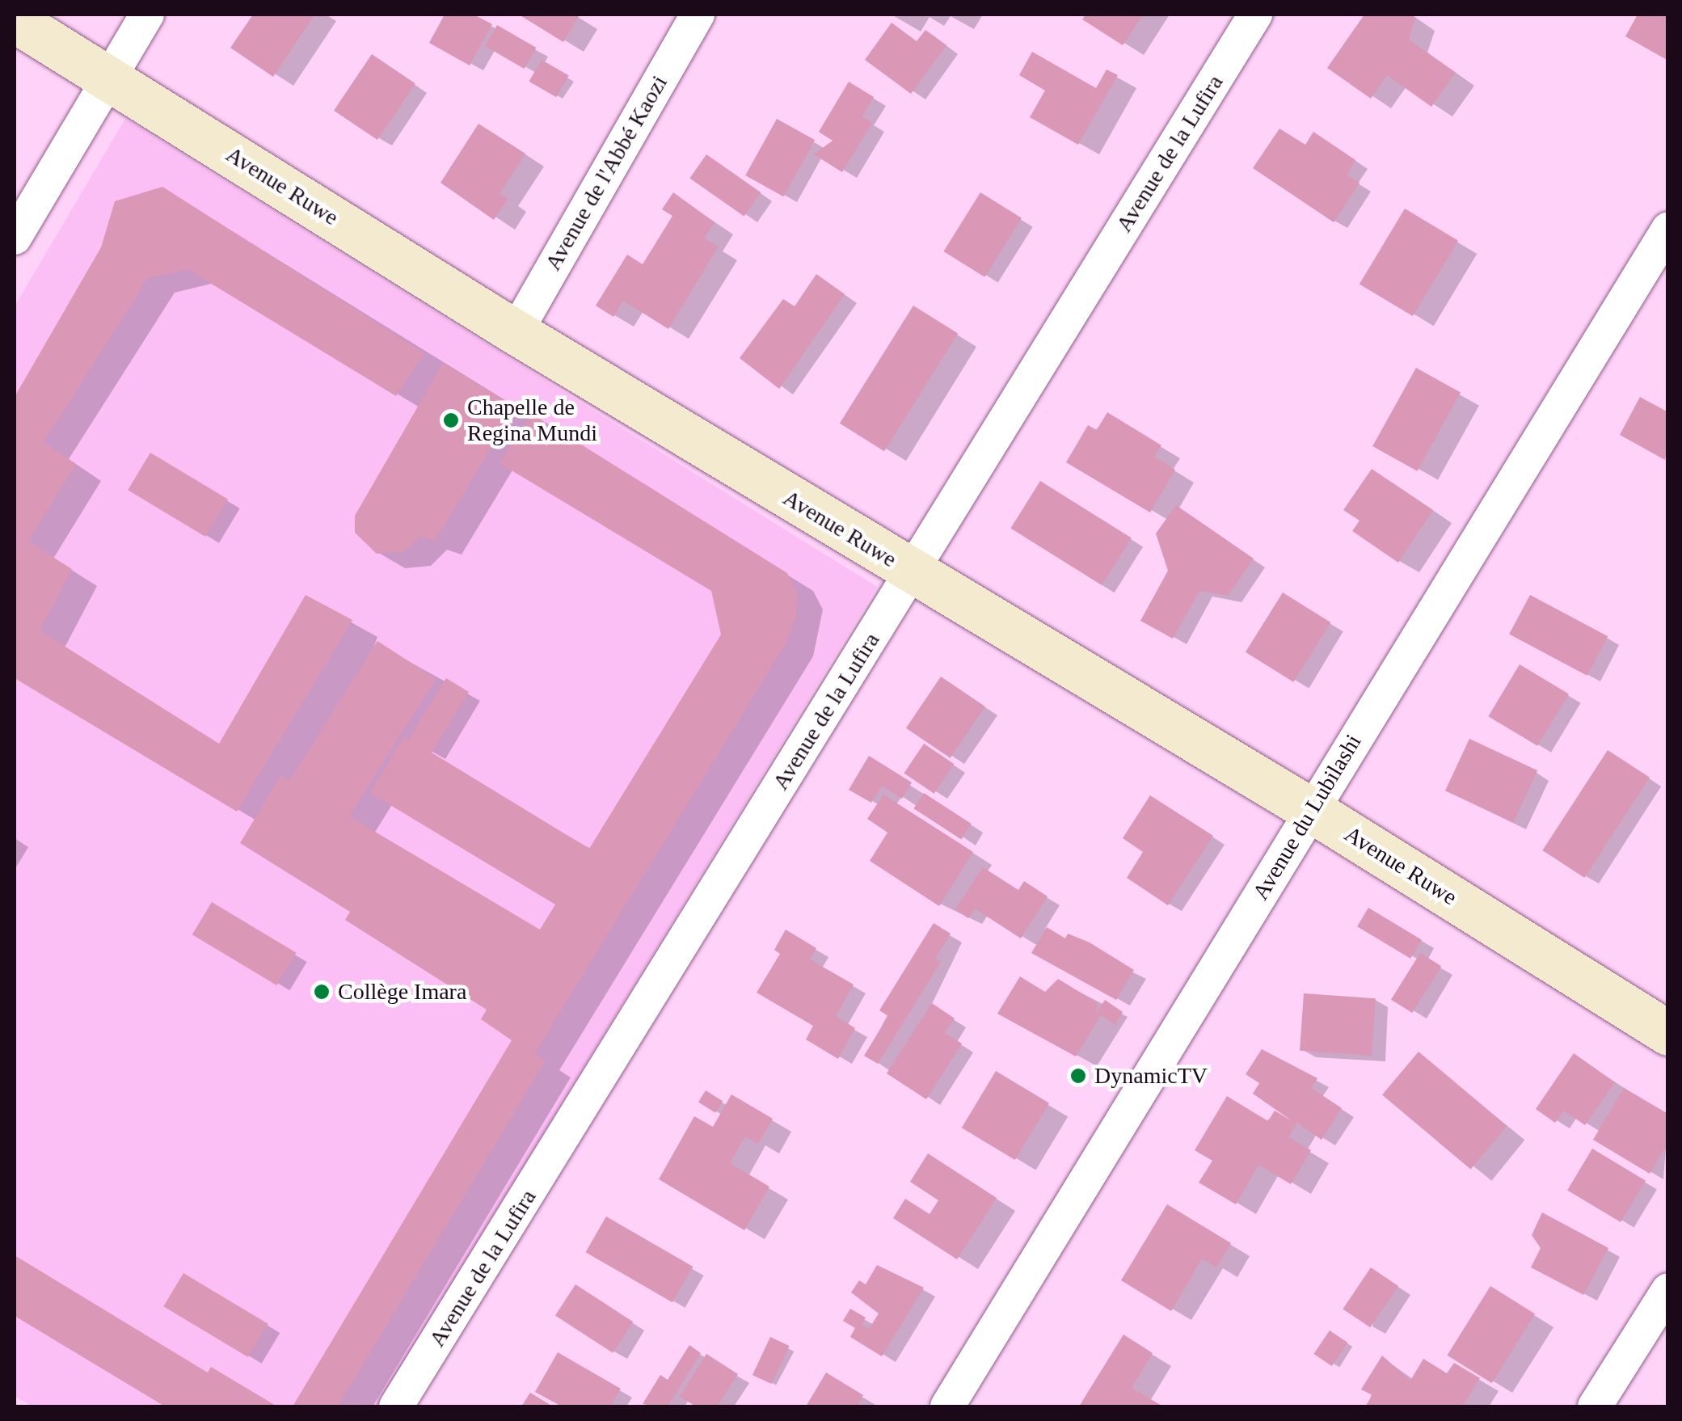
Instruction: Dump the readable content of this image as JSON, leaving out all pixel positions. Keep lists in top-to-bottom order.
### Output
{
  "streets": {
    "street": [
      "Avenue de la Lufira",
      "Avenue de l'Abbé Kaozi",
      "Avenue Ruwe",
      "Avenue du Lubilashi"
    ]
  },
  "crossings": [
    ["Avenue de la Lufira", "Avenue Ruwe"],
    ["Avenue de l'Abbé Kaozi", "Avenue Ruwe"],
    ["Avenue Ruwe", "Avenue du Lubilashi"]
  ],
  "places": ["Chapelle de Regina Mundi", "Collège Imara", "DynamicTV"]
}
